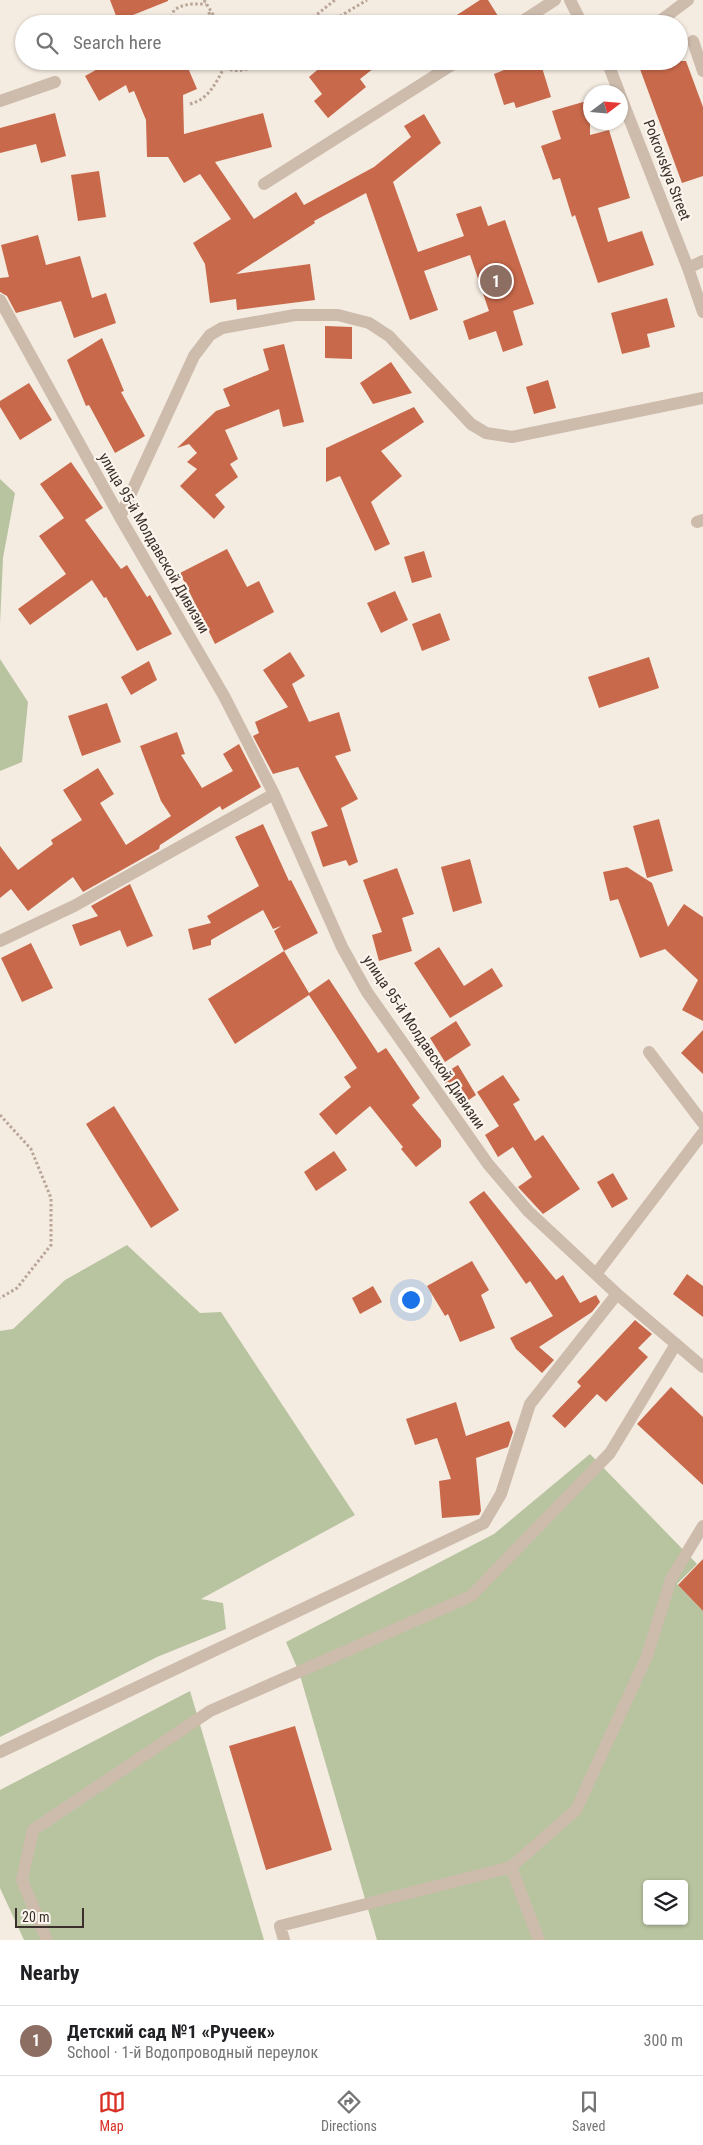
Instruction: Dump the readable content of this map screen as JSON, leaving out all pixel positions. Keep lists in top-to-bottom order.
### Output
{
  "streets": {
    "street": ["Pokrovskya Street", "улица 95-й Молдавской Дивизии"]
  },
  "scale_bar": "20 m",
  "north": "right",
  "page": {
    "search": "Search here",
    "pins": "1",
    "scale": "20 m",
    "heading": "Nearby",
    "list": [
      {
        "mark": "1",
        "name": "Детский сад №1 «Ручеек»",
        "note": "School · 1-й Водопроводный переулок",
        "value": "300 m"
      }
    ],
    "nav": ["Map", "Directions", "Saved"]
  }
}
